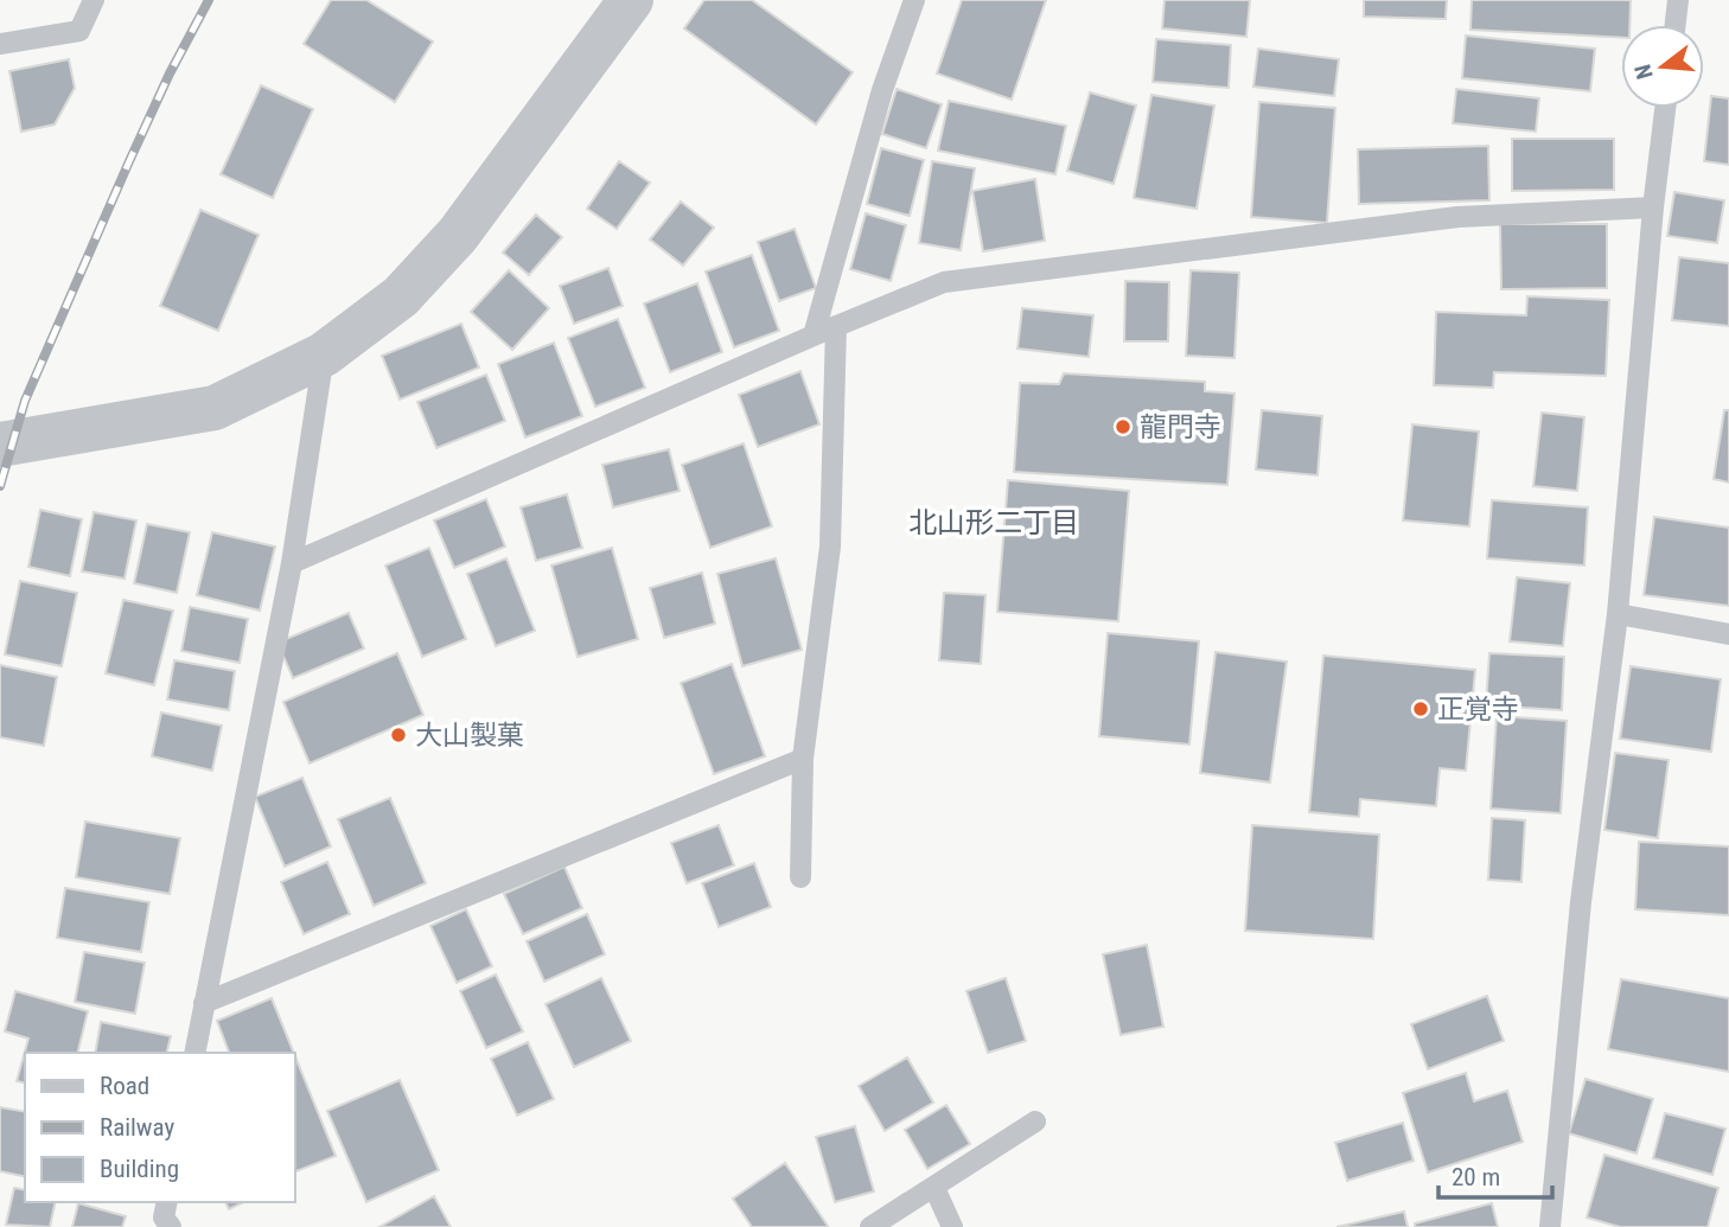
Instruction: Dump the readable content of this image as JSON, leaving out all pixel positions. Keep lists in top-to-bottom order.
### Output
{
  "districts": ["北山形二丁目"],
  "places": ["龍門寺", "正覚寺", "大山製菓"],
  "legend": ["Road", "Railway", "Building"],
  "scale_bar": "20 m",
  "north": "left"
}
